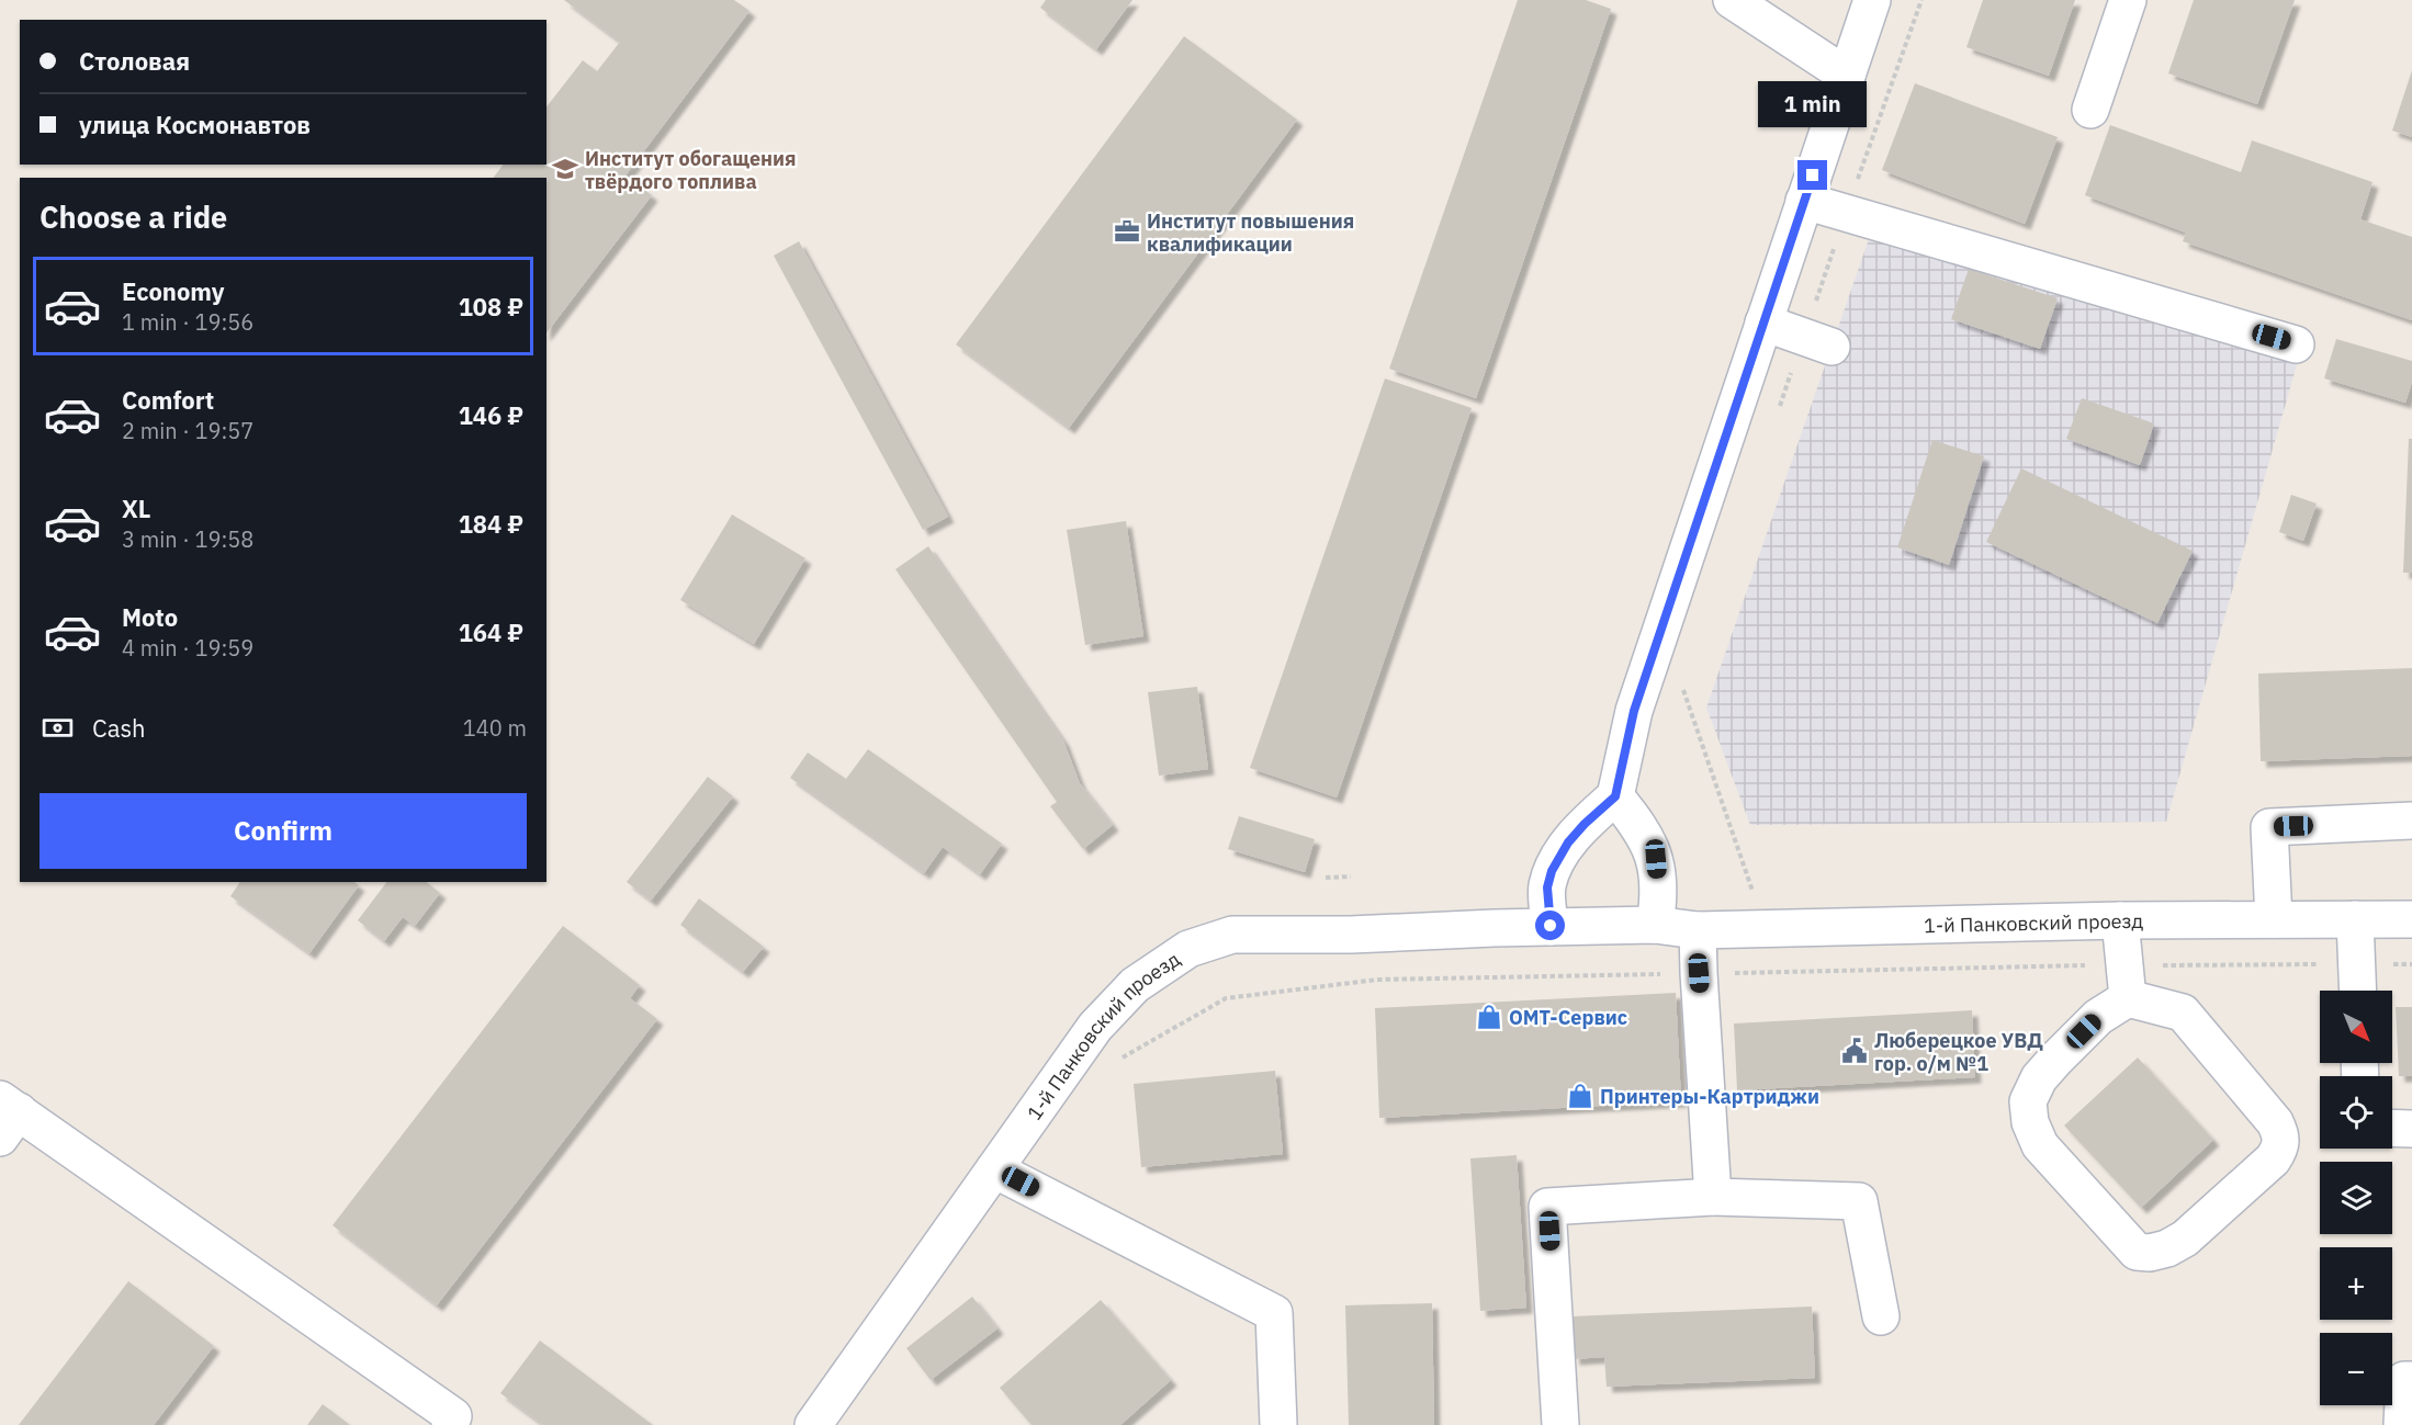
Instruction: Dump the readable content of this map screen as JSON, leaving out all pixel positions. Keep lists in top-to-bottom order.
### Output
{
  "streets": {
    "street": ["1-й Панковский проезд"]
  },
  "places": {
    "school or university": ["Институт обогащения твёрдого топлива"],
    "office": ["Институт повышения квалификации"],
    "shop": ["ОМТ-Сервис", "Принтеры-Картриджи"],
    "public building": ["Люберецкое УВД гор. о/м №1"]
  },
  "north": "bottom right",
  "page": {
    "banner": ["Столовая", "улица Космонавтов"],
    "bubble": "1 min",
    "heading": "Choose a ride",
    "list": [
      {
        "name": "Economy",
        "note": "1 min · 19:56",
        "value": "108 ₽"
      },
      {
        "name": "Comfort",
        "note": "2 min · 19:57",
        "value": "146 ₽"
      },
      {
        "name": "XL",
        "note": "3 min · 19:58",
        "value": "184 ₽"
      },
      {
        "name": "Moto",
        "note": "4 min · 19:59",
        "value": "164 ₽"
      }
    ],
    "pay": ["Cash", "140 m"],
    "buttons": "Confirm",
    "map_buttons": ["+", "−"]
  }
}
